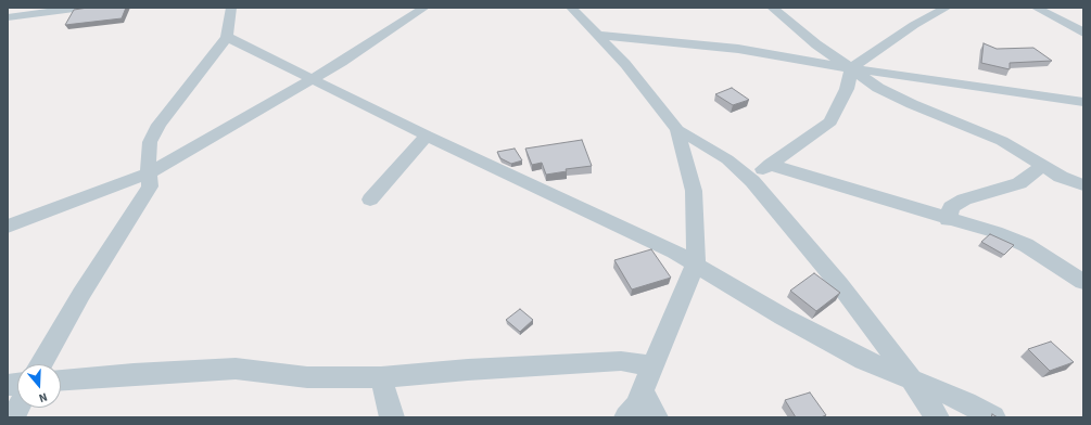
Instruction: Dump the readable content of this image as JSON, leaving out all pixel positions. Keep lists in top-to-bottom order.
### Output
{
  "north": "bottom"
}
